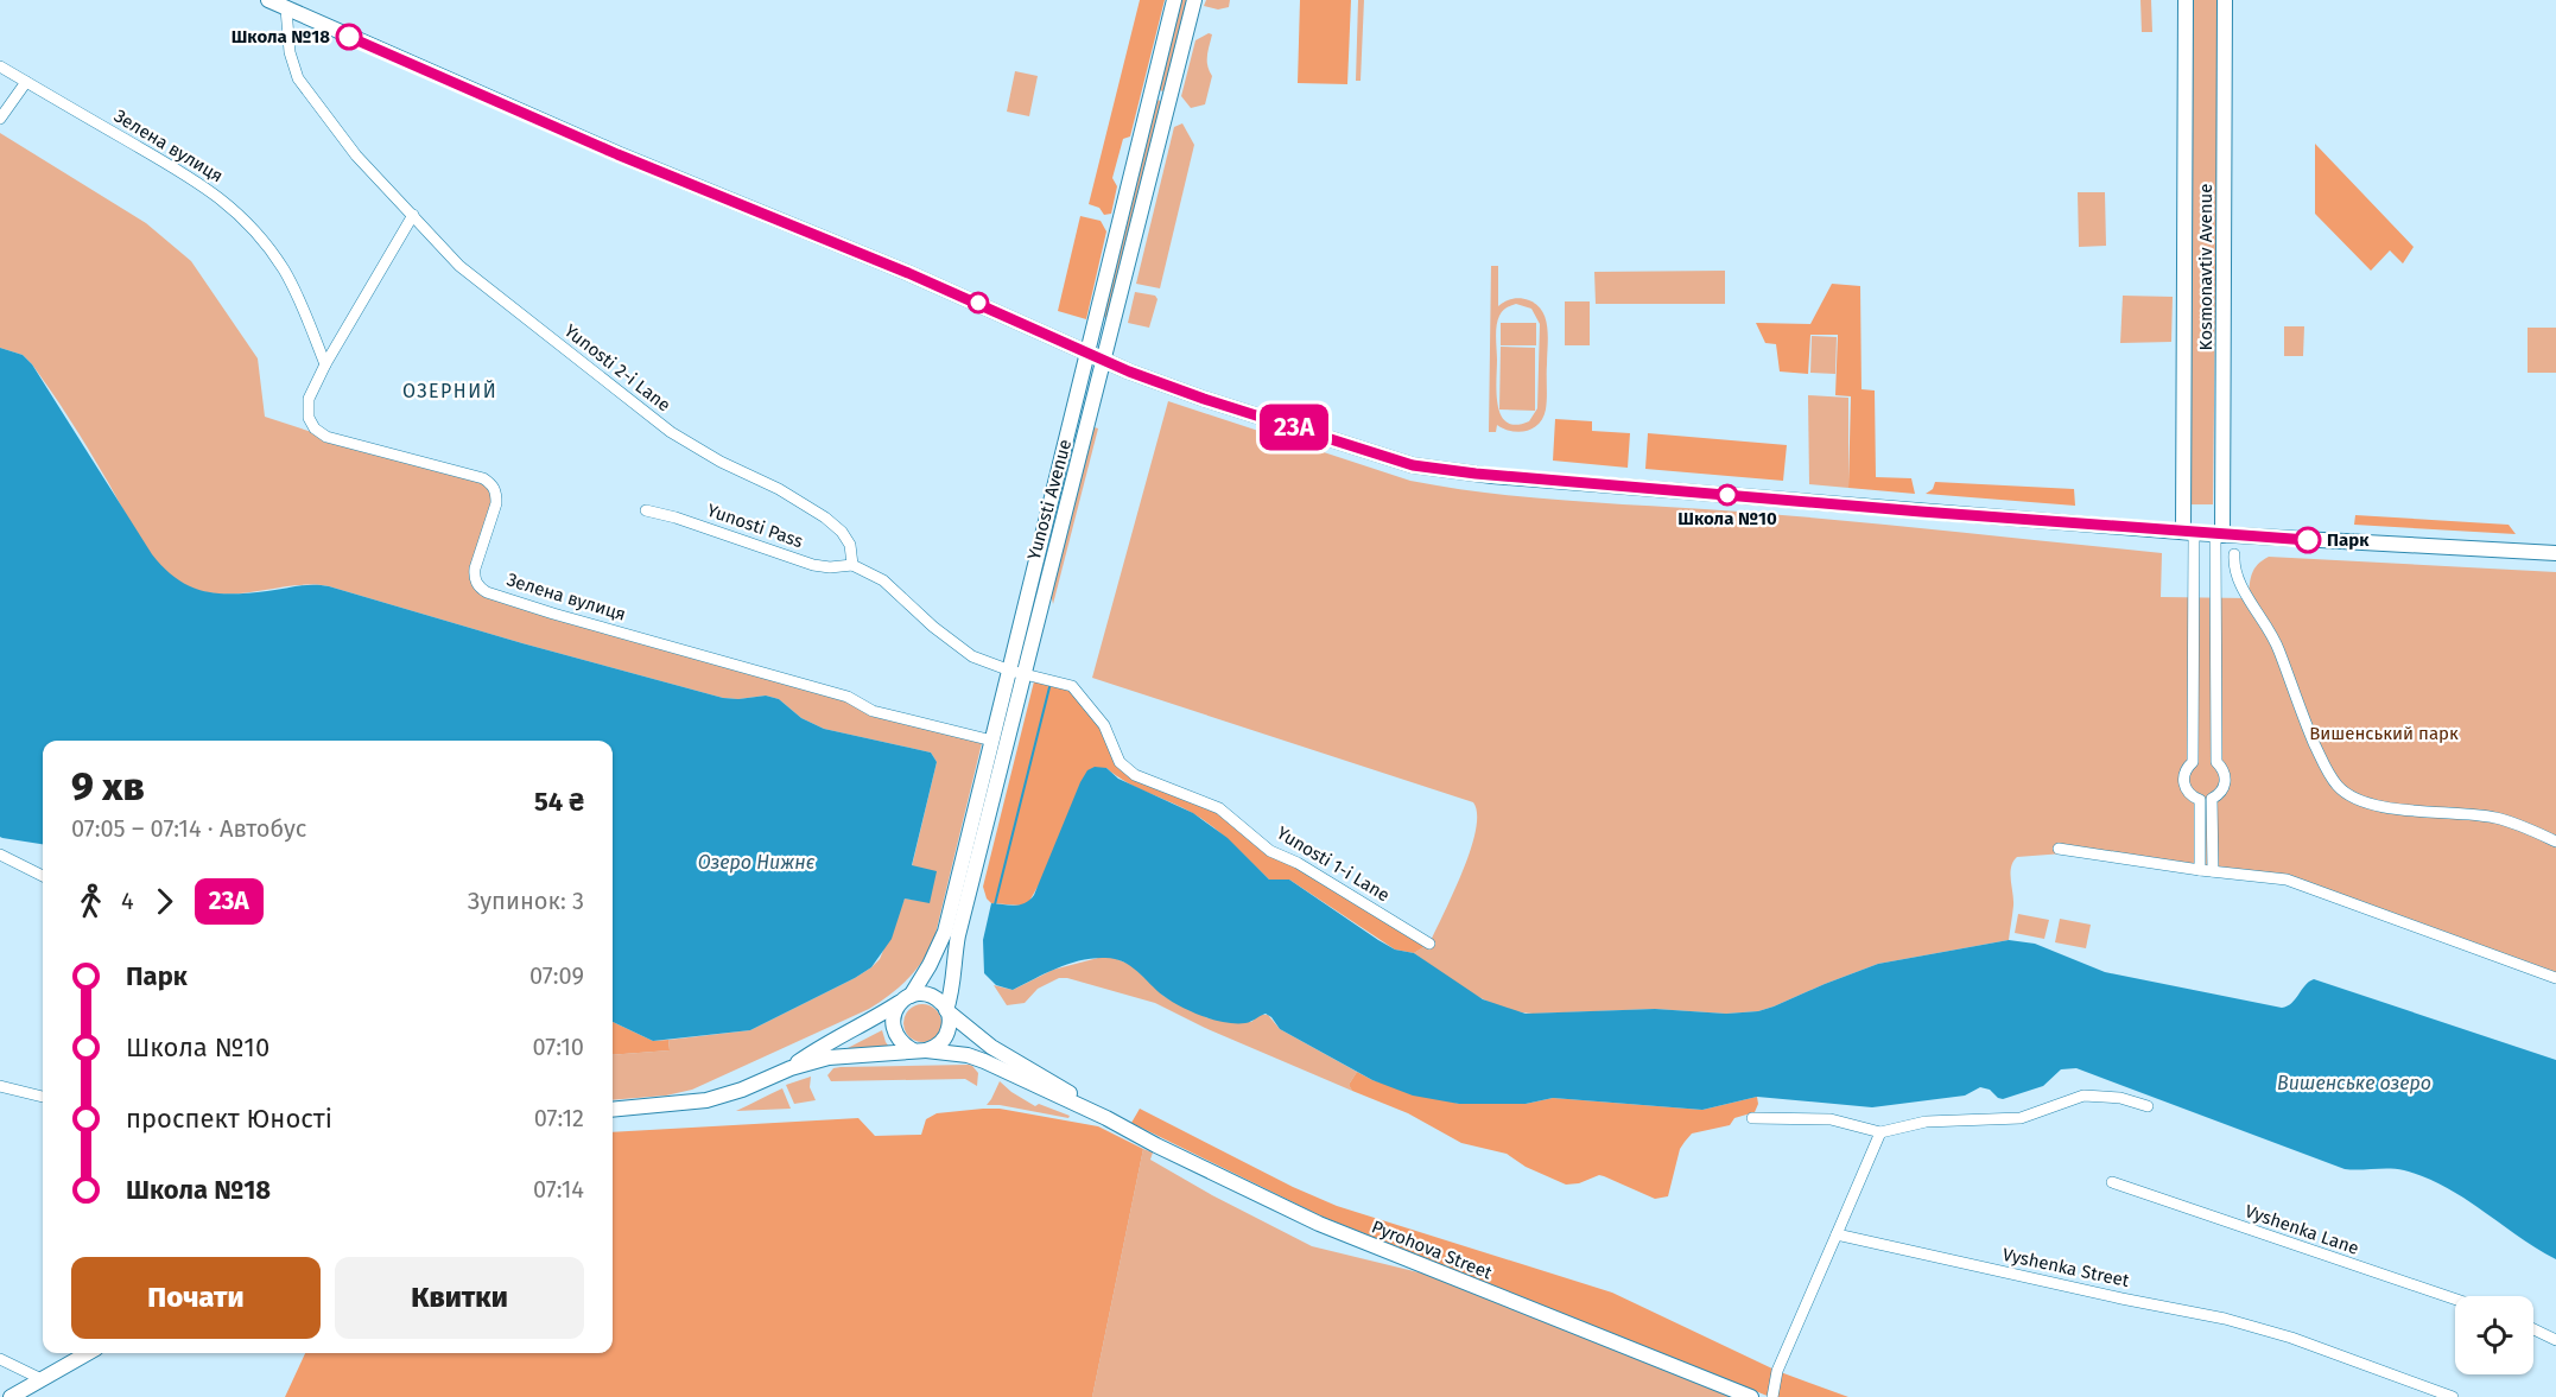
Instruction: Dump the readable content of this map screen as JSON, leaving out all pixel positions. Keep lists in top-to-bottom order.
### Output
{
  "streets": {
    "street": [
      "Зелена вулиця",
      "Kosmonavtiv Avenue",
      "Yunosti 2-i Lane",
      "Yunosti Avenue",
      "Yunosti Pass",
      "Yunosti 1-i Lane",
      "Vyshenka Lane",
      "Pyrohova Street",
      "Vyshenka Street"
    ]
  },
  "crossings": [
    ["Зелена вулиця", "Yunosti 2-i Lane"],
    ["Зелена вулиця", "Yunosti Avenue"],
    ["Yunosti 2-i Lane", "Yunosti Pass"],
    ["Yunosti Avenue", "Yunosti 1-i Lane"],
    ["Yunosti Avenue", "Pyrohova Street"]
  ],
  "districts": ["ОЗЕРНИЙ"],
  "water": ["Озеро Нижнє", "Вишенське озеро"],
  "parks": ["Вишенський парк"],
  "places": ["Школа №18", "Школа №10", "Парк"],
  "lines": ["bus line 23А"],
  "page": {
    "on_map": "23А",
    "heading": ["9 хв", "07:05 – 07:14 · Автобус", "54 ₴"],
    "legs": ["4", "23А", "Зупинок: 3"],
    "list": [
      {
        "name": "Парк",
        "value": "07:09"
      },
      {
        "name": "Школа №10",
        "value": "07:10"
      },
      {
        "name": "проспект Юності",
        "value": "07:12"
      },
      {
        "name": "Школа №18",
        "value": "07:14"
      }
    ],
    "buttons": ["Почати", "Квитки"]
  }
}
